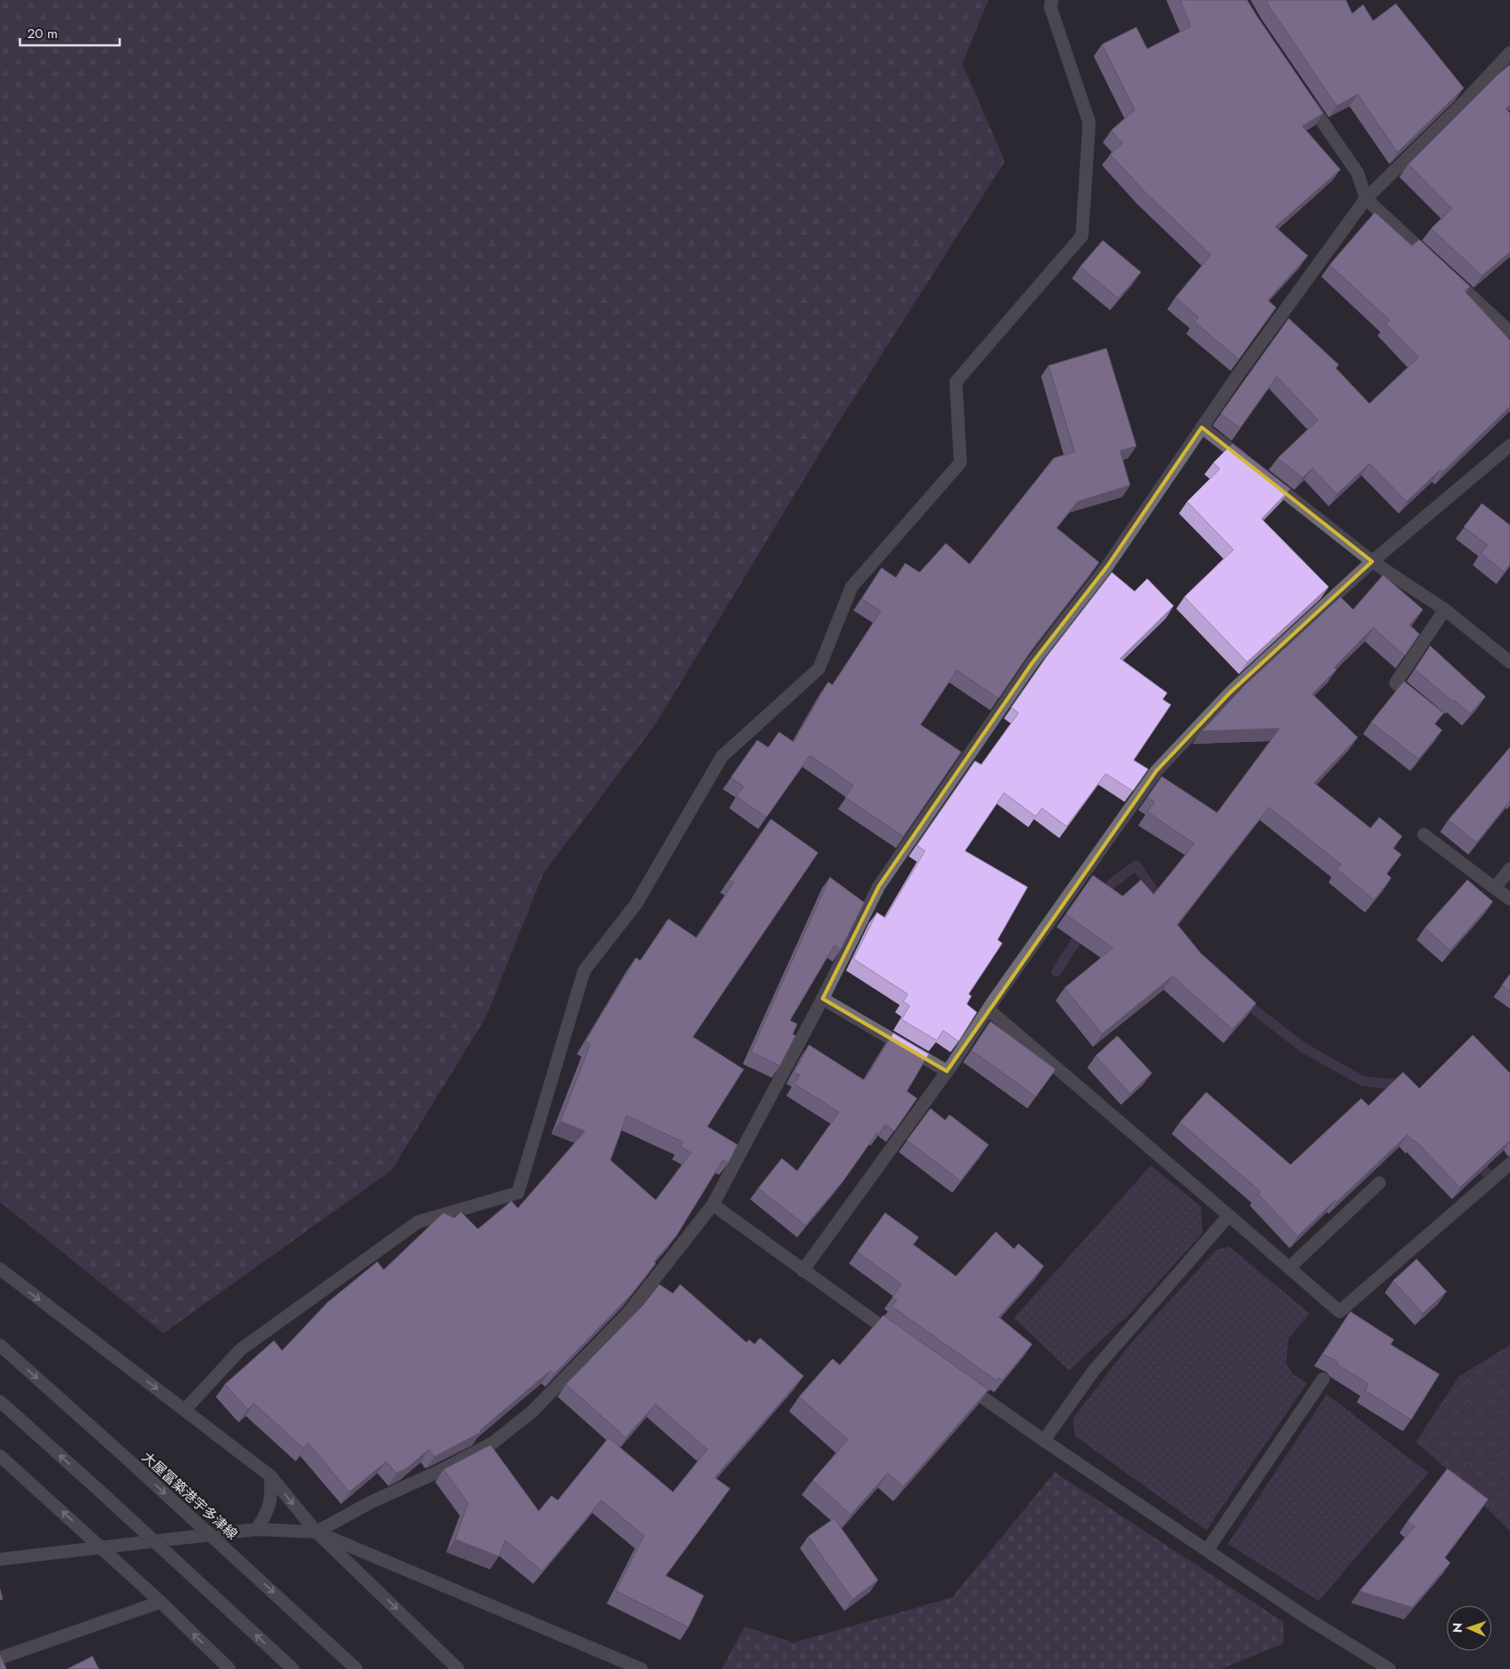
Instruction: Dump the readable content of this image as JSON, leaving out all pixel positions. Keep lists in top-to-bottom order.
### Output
{
  "streets": {
    "street": ["大屋冨築港宇多津線"]
  },
  "scale_bar": "20 m",
  "north": "left"
}
